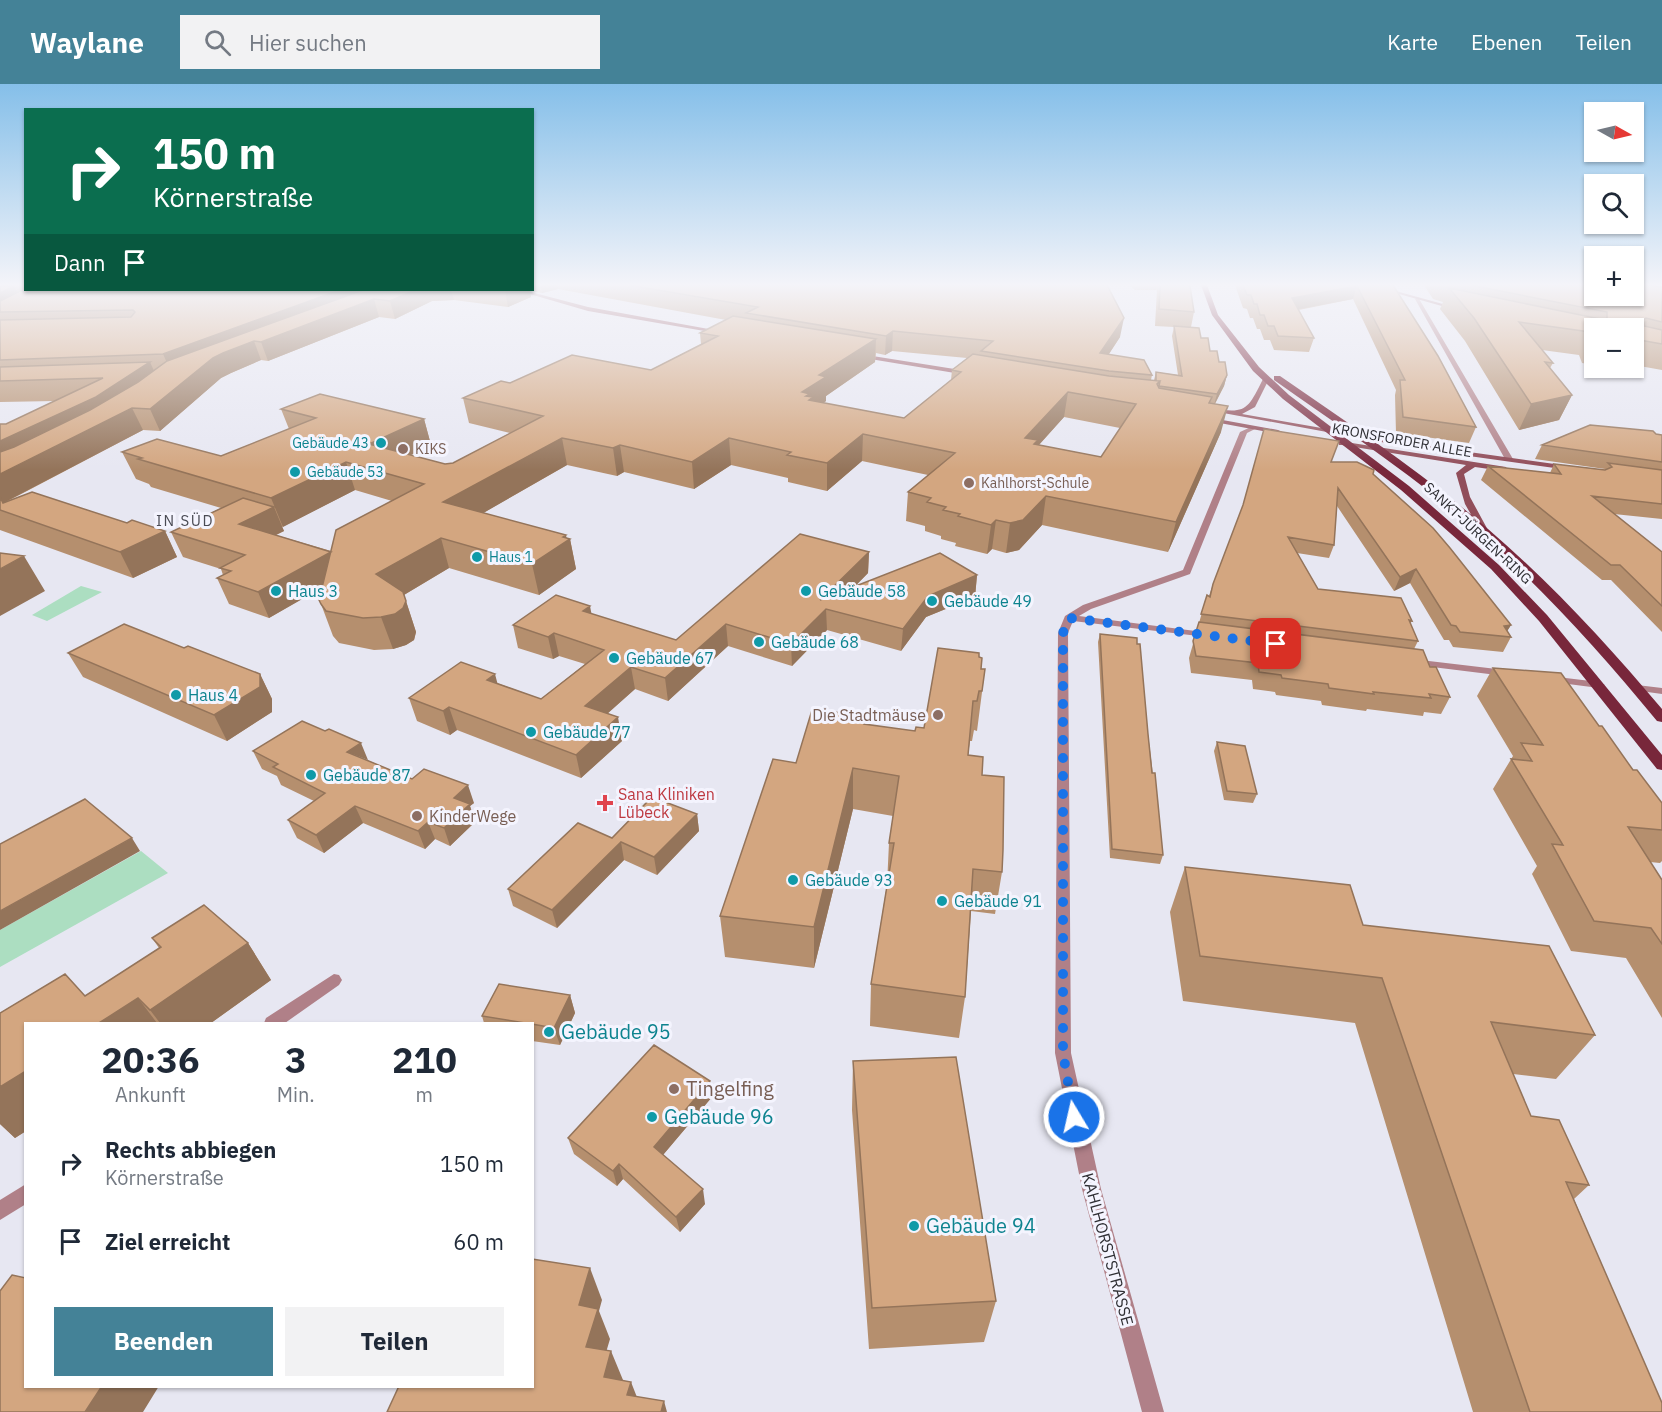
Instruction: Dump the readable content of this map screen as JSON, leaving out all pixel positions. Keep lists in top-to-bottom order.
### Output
{
  "streets": {
    "main road": ["KRONSFORDER ALLEE", "SANKT-JÜRGEN-RING"],
    "street": ["KAHLHORSTSTRASSE"]
  },
  "crossings": [
    ["KRONSFORDER ALLEE", "SANKT-JÜRGEN-RING"]
  ],
  "districts": ["IN SÜD"],
  "places": {
    "other": [
      "Gebäude 43",
      "KIKS",
      "Gebäude 53",
      "Kahlhorst-Schule",
      "Haus 1",
      "Haus 3",
      "Gebäude 58",
      "Gebäude 49",
      "Gebäude 68",
      "Gebäude 67",
      "Haus 4",
      "Die Stadtmäuse",
      "Gebäude 77",
      "Gebäude 87",
      "KinderWege",
      "Gebäude 93",
      "Gebäude 91",
      "Gebäude 95",
      "Tingelfing",
      "Gebäude 96",
      "Gebäude 94"
    ],
    "health": ["Sana Kliniken Lübeck"]
  },
  "north": "right",
  "page": {
    "header": "Waylane",
    "search": "Hier suchen",
    "nav": ["Karte", "Ebenen", "Teilen"],
    "map_buttons": ["+", "−"],
    "turn": ["150 m", "Körnerstraße"],
    "then": "Dann",
    "eta": [
      "20:36",
      "Ankunft",
      "3",
      "Min.",
      "210",
      "m"
    ],
    "list": [
      {
        "name": "Rechts abbiegen",
        "note": "Körnerstraße",
        "value": "150 m"
      },
      {
        "name": "Ziel erreicht",
        "value": "60 m"
      }
    ],
    "buttons": ["Beenden", "Teilen"]
  }
}
